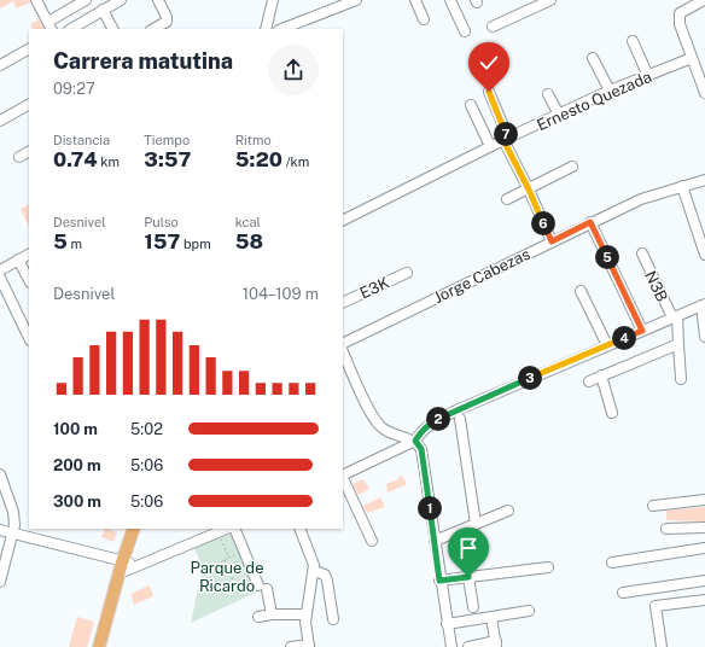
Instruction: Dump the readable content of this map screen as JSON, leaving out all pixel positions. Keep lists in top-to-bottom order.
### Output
{
  "streets": {
    "street": [
      "Ernesto Quezada",
      "Jorge Cabezas",
      "N3B",
      "E3K"
    ]
  },
  "parks": ["Parque de Ricardo"],
  "page": {
    "heading": ["Carrera matutina", "09:27"],
    "stats": [
      ["Distancia", "0.74 km"],
      ["Tiempo", "3:57"],
      ["Ritmo", "5:20 /km"],
      ["Desnivel", "5 m"],
      ["Pulso", "157 bpm"],
      ["kcal", "58"]
    ],
    "pins": [
      "7",
      "6",
      "5",
      "4",
      "3",
      "2",
      "1"
    ],
    "chart": ["Desnivel", "104–109 m"],
    "list": [
      {
        "name": "100 m",
        "note": "5:02"
      },
      {
        "name": "200 m",
        "note": "5:06"
      },
      {
        "name": "300 m",
        "note": "5:06"
      }
    ]
  }
}
